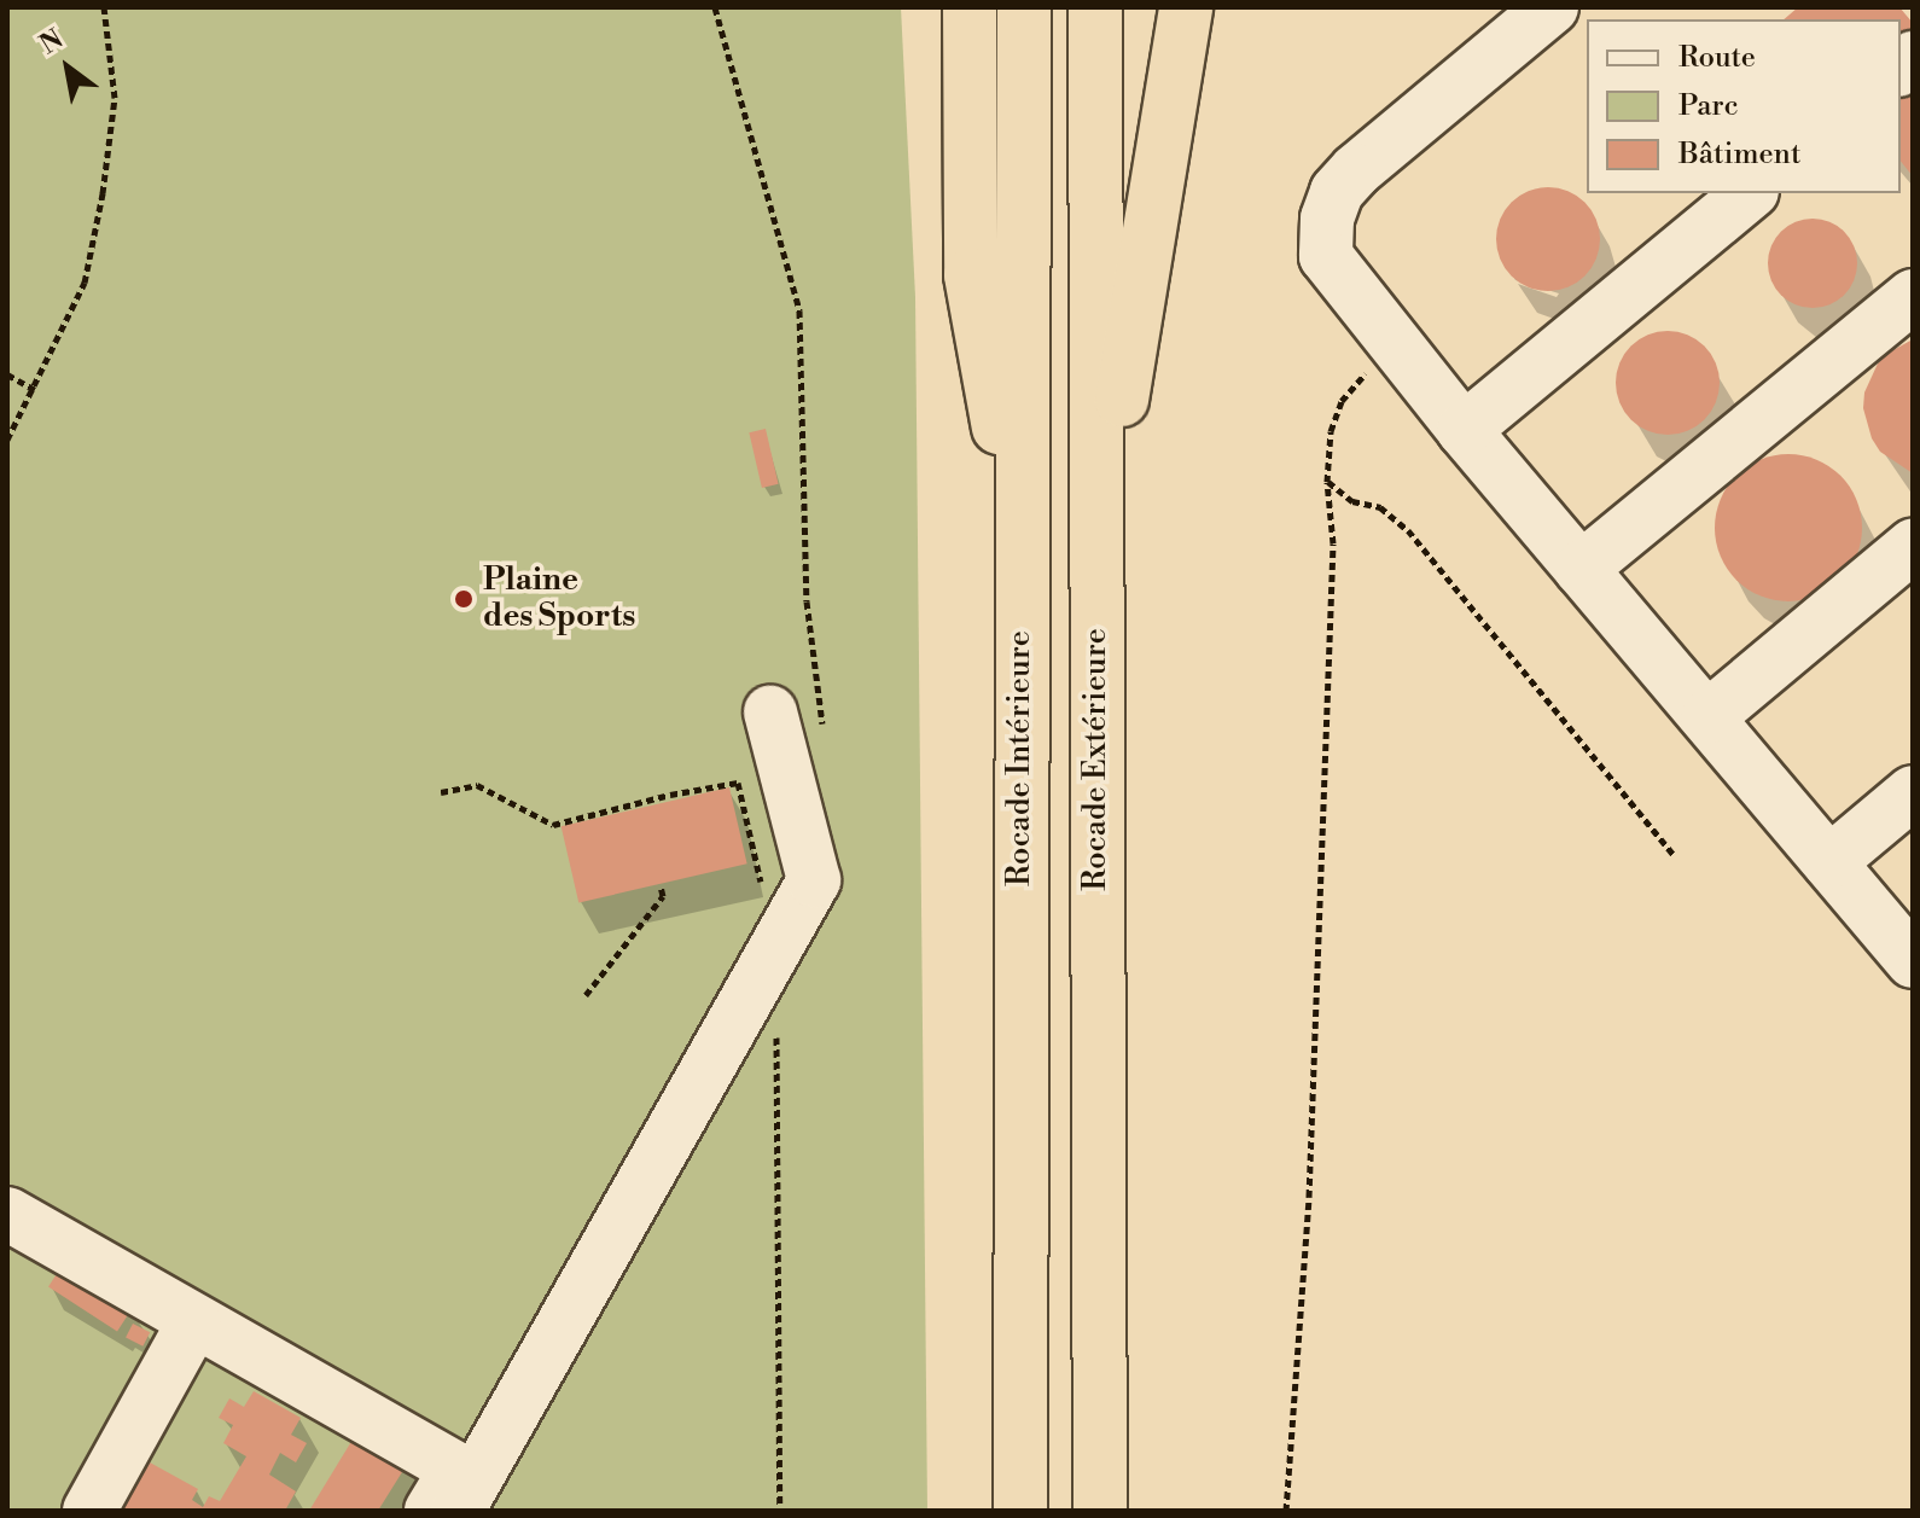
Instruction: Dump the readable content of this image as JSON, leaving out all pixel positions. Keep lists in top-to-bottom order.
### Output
{
  "streets": {
    "highway": ["Rocade Intérieure", "Rocade Extérieure"]
  },
  "places": ["Plaine des Sports"],
  "legend": ["Route", "Parc", "Bâtiment"],
  "north": "top left"
}
